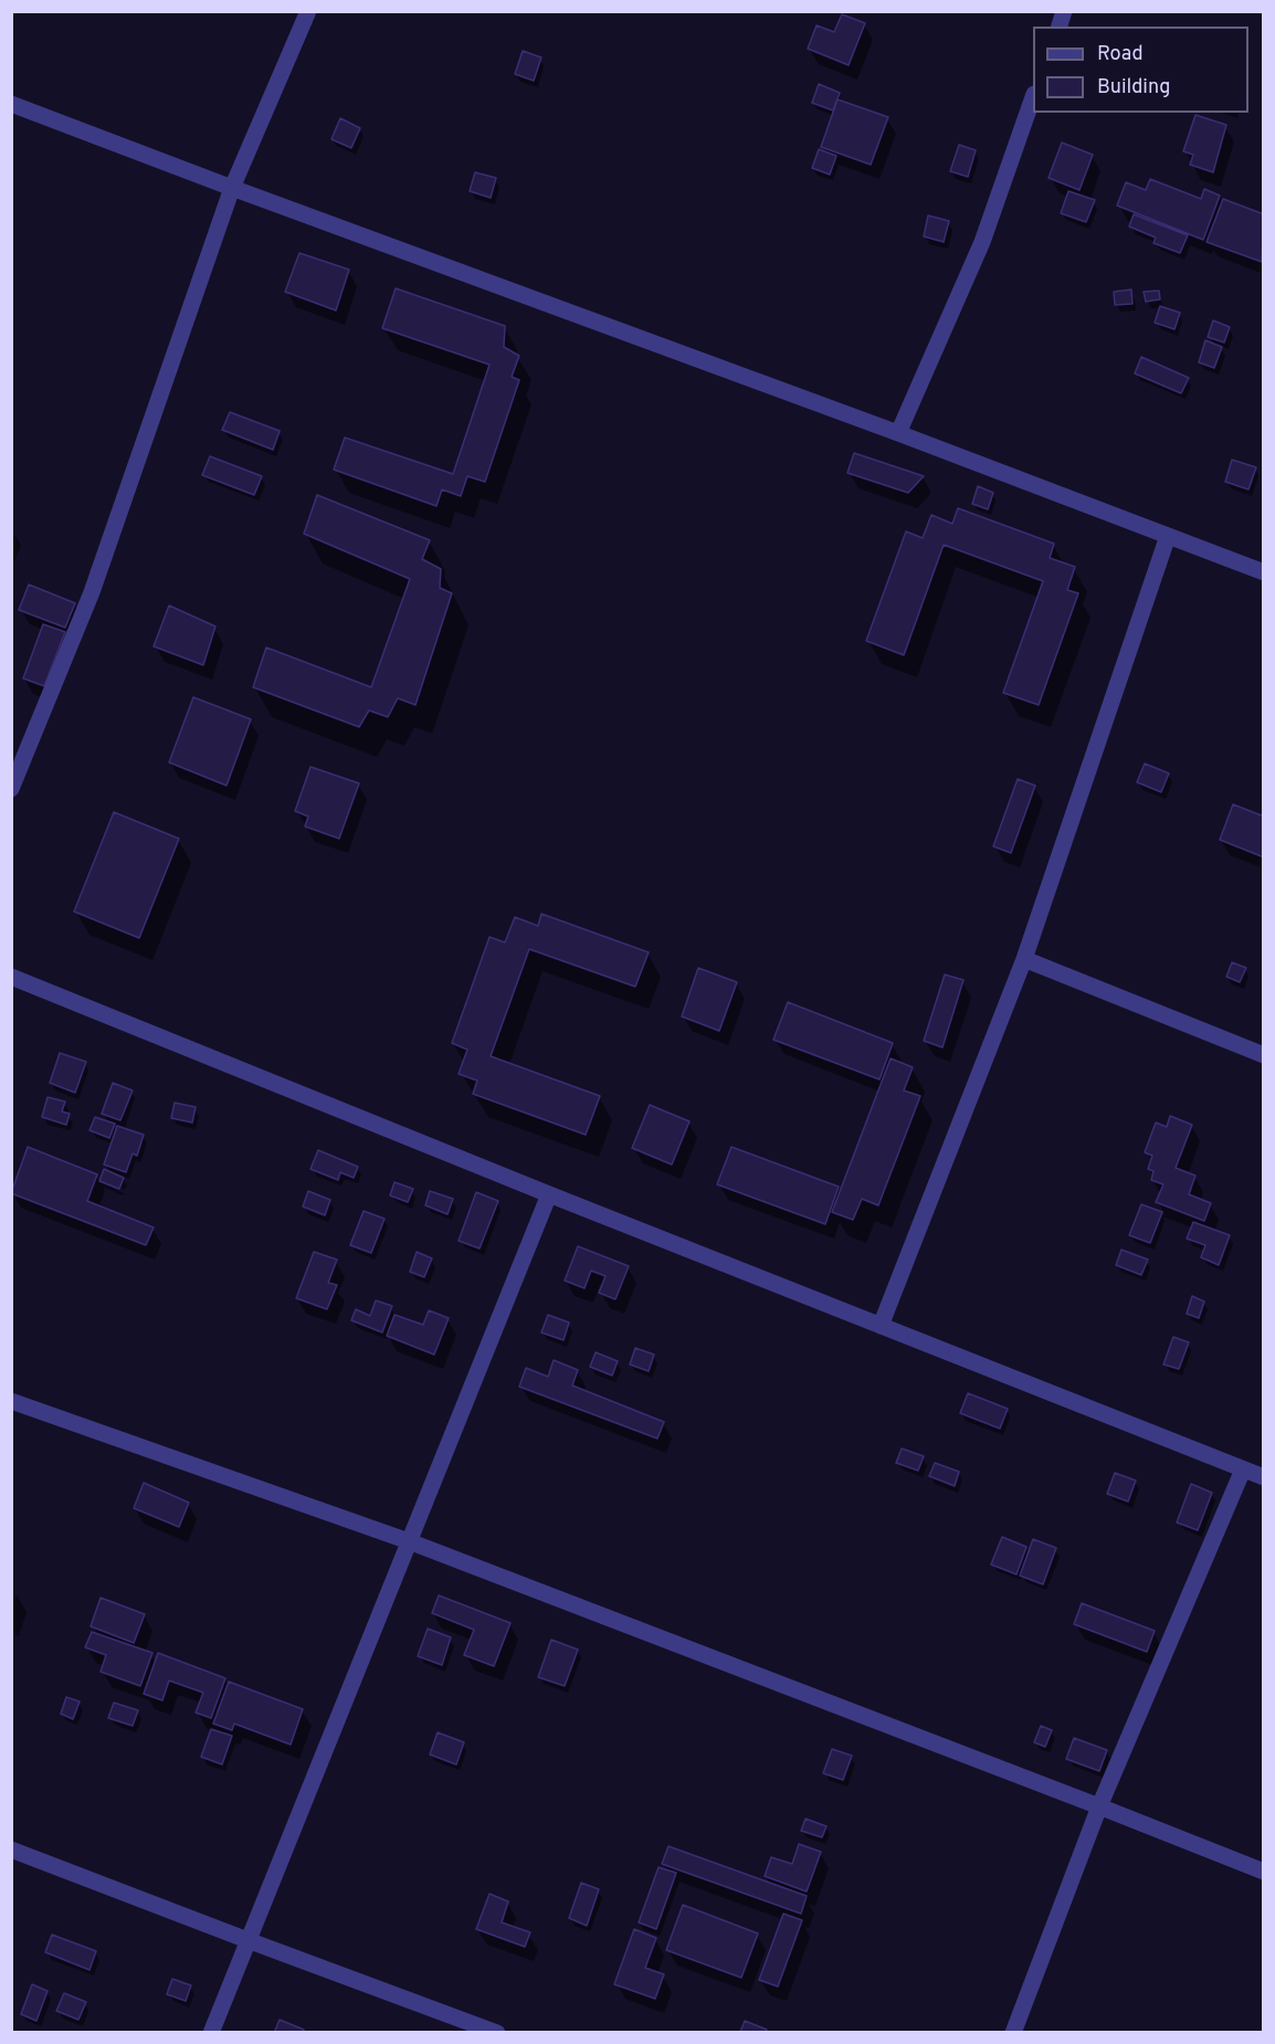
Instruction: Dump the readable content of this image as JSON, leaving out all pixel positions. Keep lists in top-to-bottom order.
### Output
{
  "legend": ["Road", "Building"]
}
